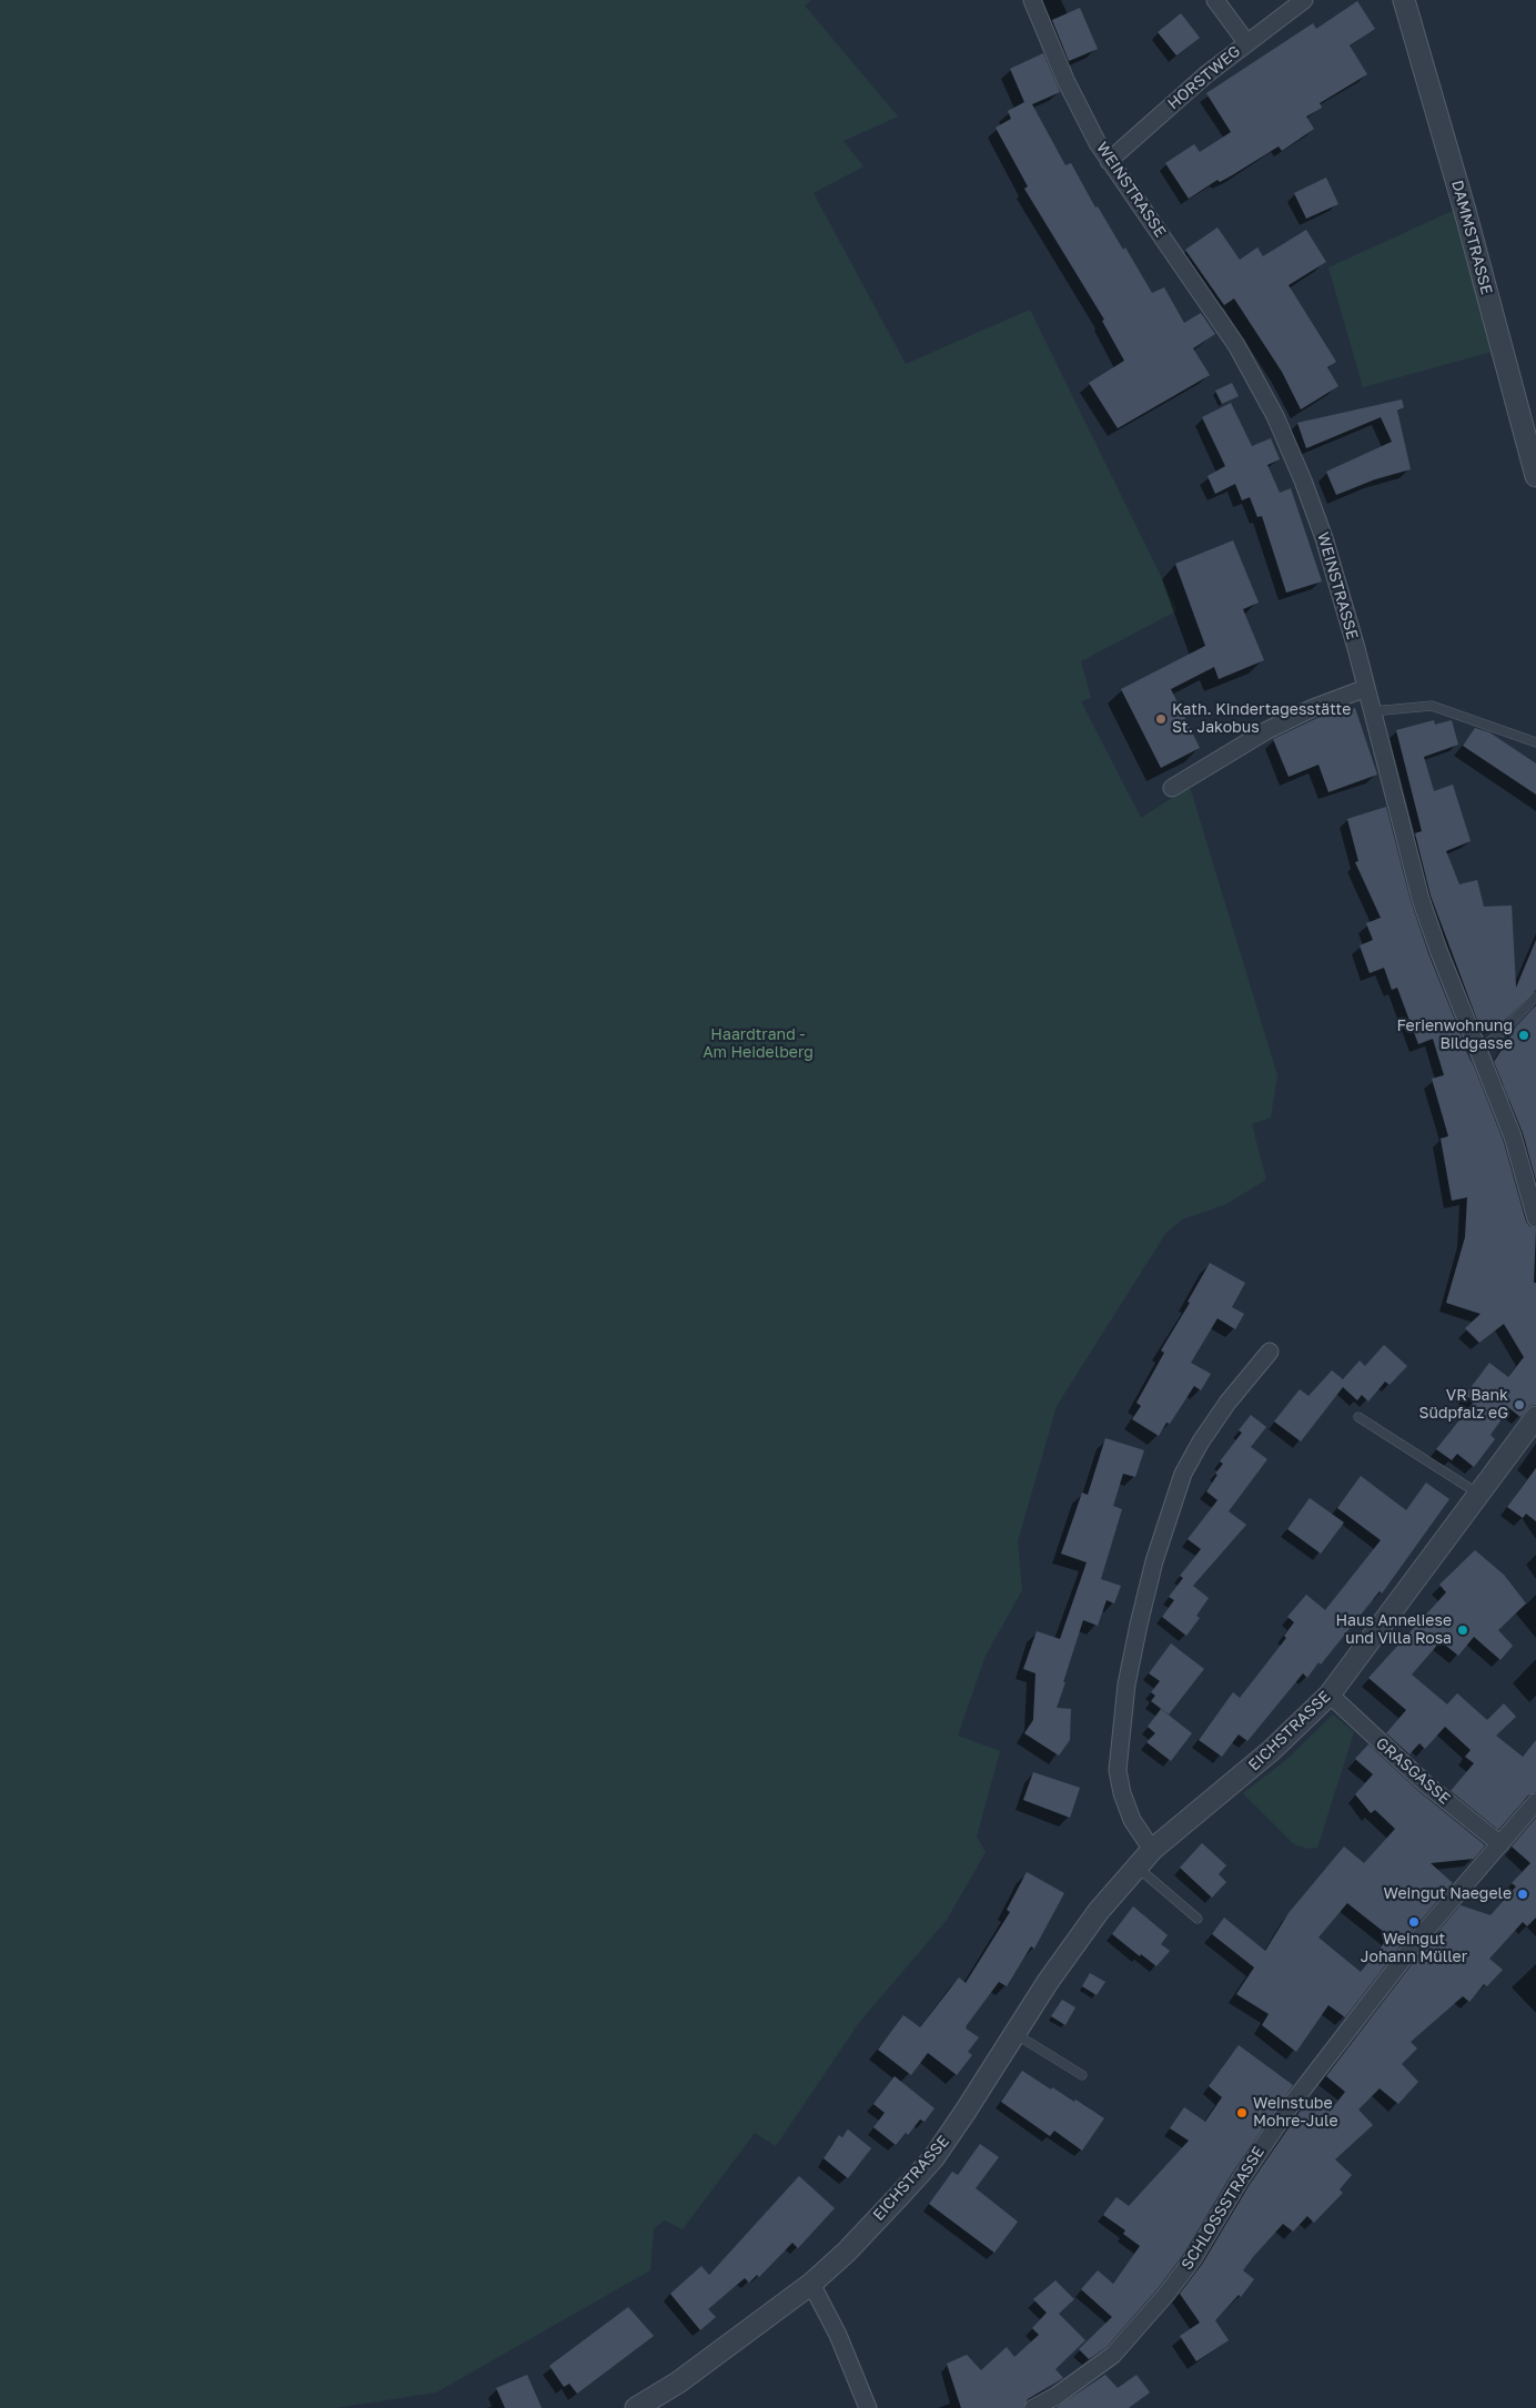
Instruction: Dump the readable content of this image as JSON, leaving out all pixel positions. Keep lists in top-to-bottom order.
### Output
{
  "streets": {
    "street": [
      "HORSTWEG",
      "WEINSTRASSE",
      "DAMMSTRASSE",
      "EICHSTRASSE",
      "GRASGASSE",
      "SCHLOSSSTRASSE"
    ]
  },
  "crossings": [
    ["HORSTWEG", "WEINSTRASSE"],
    ["EICHSTRASSE", "GRASGASSE"],
    ["GRASGASSE", "SCHLOSSSTRASSE"]
  ],
  "parks": ["Haardtrand - Am Heidelberg"],
  "places": [
    "Kath. Kindertagesstätte St. Jakobus",
    "Ferienwohnung Bildgasse",
    "VR Bank Südpfalz eG",
    "Haus Anneliese und Villa Rosa",
    "Weingut Naegele",
    "Weingut Johann Müller",
    "Weinstube Mohre-Jule"
  ]
}
